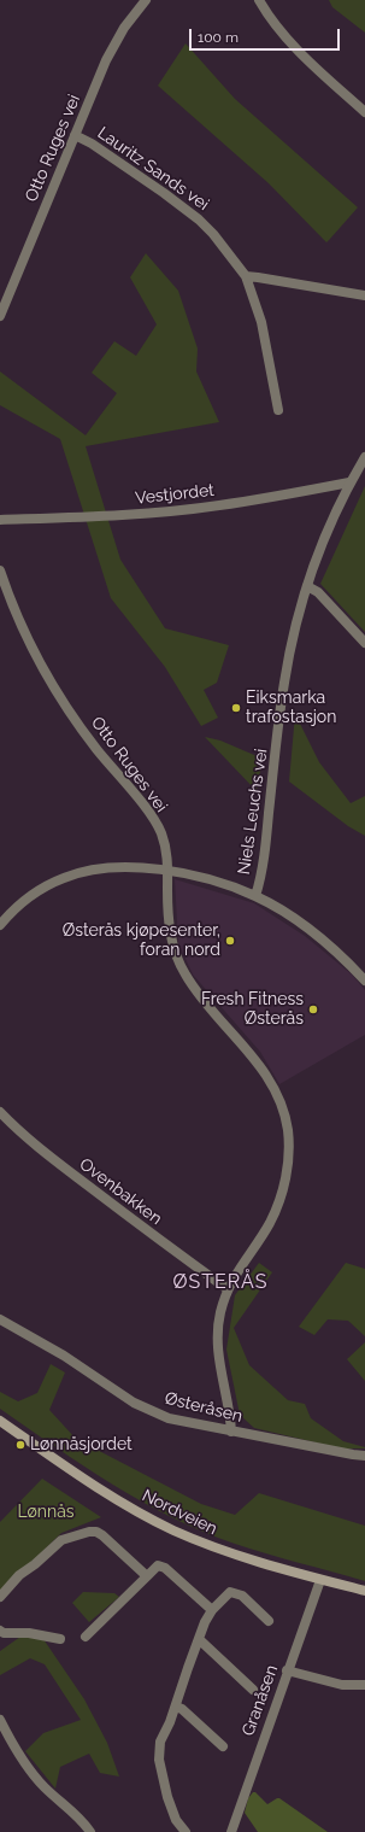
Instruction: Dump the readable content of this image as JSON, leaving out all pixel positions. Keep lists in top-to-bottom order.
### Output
{
  "streets": {
    "main road": ["Nordveien"],
    "street": [
      "Otto Ruges vei",
      "Lauritz Sands vei",
      "Vestjordet",
      "Niels Leuchs vei",
      "Ovenbakken",
      "Østeråsen",
      "Granåsen"
    ]
  },
  "crossings": [
    ["Otto Ruges vei", "Lauritz Sands vei"],
    ["Otto Ruges vei", "Ovenbakken"],
    ["Otto Ruges vei", "Østeråsen"],
    ["Vestjordet", "Niels Leuchs vei"],
    ["Nordveien", "Granåsen"]
  ],
  "districts": ["ØSTERÅS"],
  "parks": ["Lønnås"],
  "places": [
    "Eiksmarka trafostasjon",
    "Østerås kjøpesenter, foran nord",
    "Fresh Fitness Østerås",
    "Lønnåsjordet"
  ],
  "scale_bar": "100 m"
}
